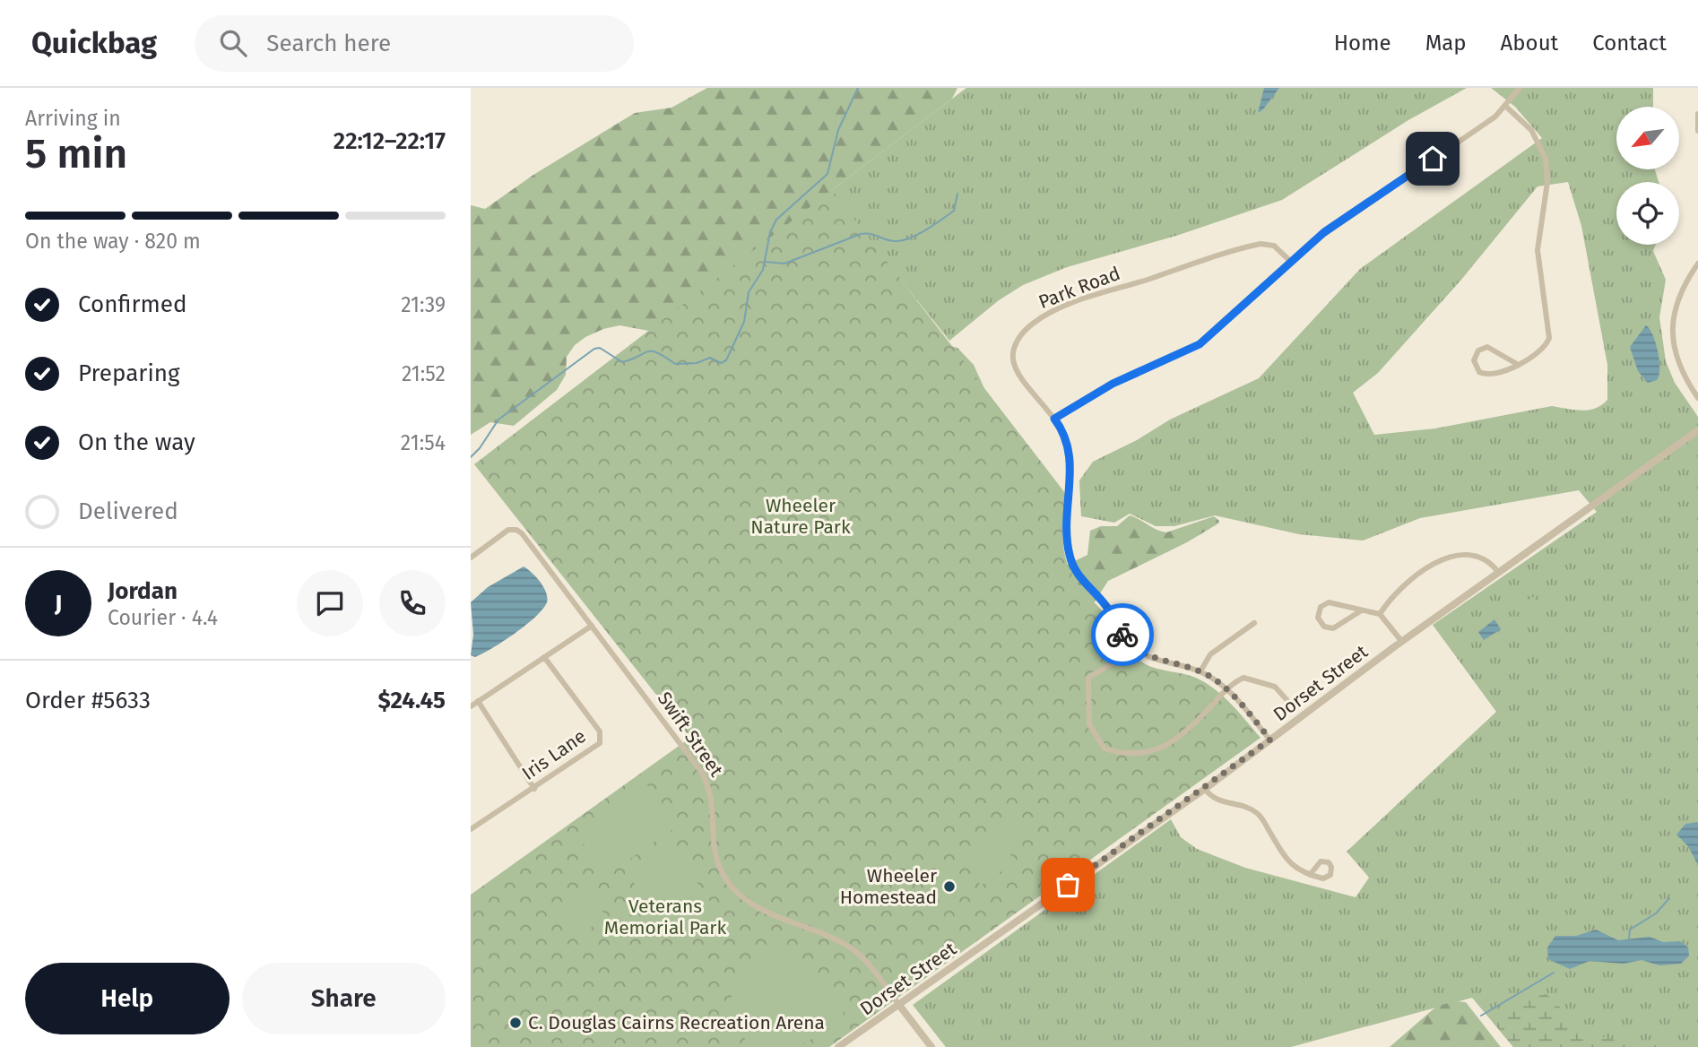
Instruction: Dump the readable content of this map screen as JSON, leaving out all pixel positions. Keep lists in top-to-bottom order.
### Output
{
  "streets": {
    "street": [
      "Park Road",
      "Dorset Street",
      "Swift Street",
      "Iris Lane"
    ]
  },
  "crossings": [
    ["Park Road", "Dorset Street"],
    ["Dorset Street", "Swift Street"]
  ],
  "parks": ["Wheeler Nature Park", "Veterans Memorial Park"],
  "places": ["Wheeler Homestead", "C. Douglas Cairns Recreation Arena"],
  "north": "bottom left",
  "page": {
    "header": "Quickbag",
    "search": "Search here",
    "nav": [
      "Home",
      "Map",
      "About",
      "Contact"
    ],
    "heading": ["5 min", "Arriving in", "22:12–22:17"],
    "panel": [
      "Jordan",
      "Courier · 4.4",
      "Order #5633",
      "$24.45"
    ],
    "bar": "On the way · 820 m",
    "list": [
      ["Confirmed", "21:39"],
      ["Preparing", "21:52"],
      ["On the way", "21:54"],
      "Delivered"
    ],
    "round": "J",
    "buttons": ["Help", "Share"]
  }
}
